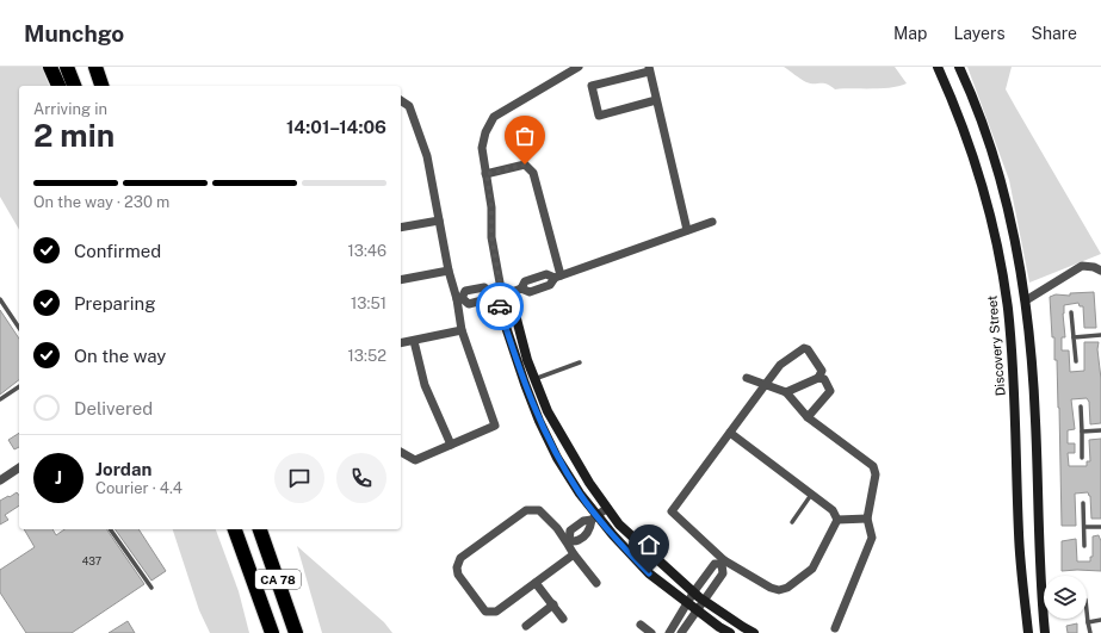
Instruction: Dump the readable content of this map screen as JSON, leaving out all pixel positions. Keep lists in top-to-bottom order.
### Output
{
  "streets": {
    "highway": ["CA 78"],
    "main road": ["Discovery Street"]
  },
  "house_numbers": ["437"],
  "page": {
    "header": "Munchgo",
    "nav": ["Map", "Layers", "Share"],
    "heading": ["2 min", "Arriving in", "14:01–14:06"],
    "panel": ["Jordan", "Courier · 4.4"],
    "bar": "On the way · 230 m",
    "list": [
      ["Confirmed", "13:46"],
      ["Preparing", "13:51"],
      ["On the way", "13:52"],
      "Delivered"
    ],
    "round": "J"
  }
}
